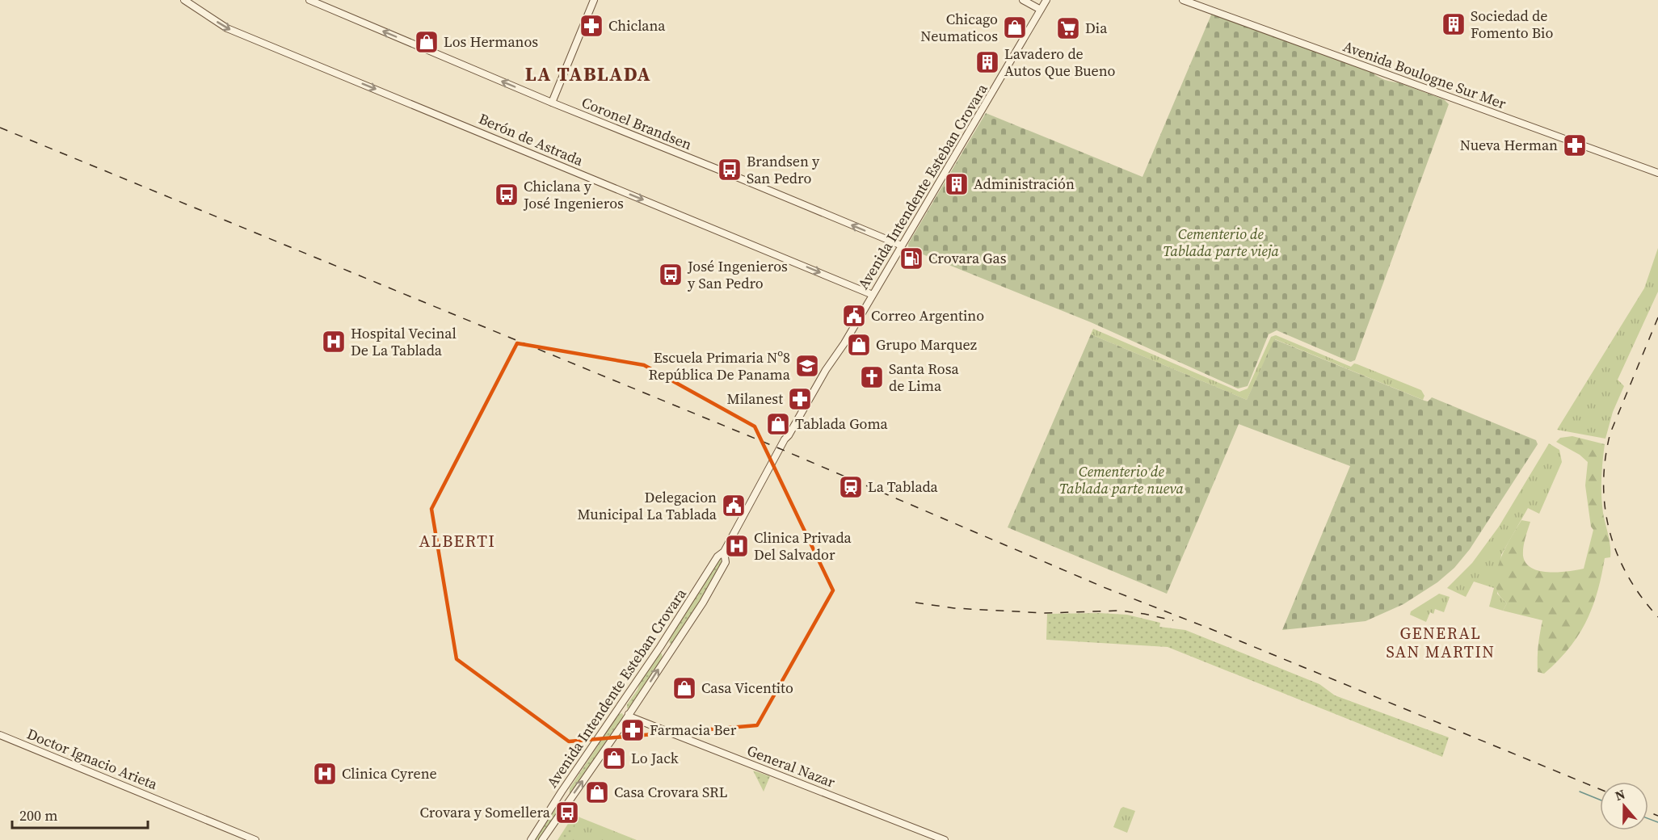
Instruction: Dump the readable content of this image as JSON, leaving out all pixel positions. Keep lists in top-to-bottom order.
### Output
{
  "streets": {
    "street": [
      "Avenida Boulogne Sur Mer",
      "Coronel Brandsen",
      "Berón de Astrada",
      "Avenida Intendente Esteban Crovara",
      "Doctor Ignacio Arieta",
      "General Nazar"
    ]
  },
  "crossings": [
    ["Coronel Brandsen", "Avenida Intendente Esteban Crovara"],
    ["Berón de Astrada", "Avenida Intendente Esteban Crovara"],
    ["Avenida Intendente Esteban Crovara", "General Nazar"]
  ],
  "one_way": ["Coronel Brandsen", "Berón de Astrada"],
  "districts": ["LA TABLADA", "ALBERTI", "GENERAL SAN MARTIN"],
  "parks": ["Cementerio de Tablada parte vieja", "Cementerio de Tablada parte nueva"],
  "places": {
    "building": ["Sociedad de Fomento Bio", "Lavadero de Autos Que Bueno", "Administración"],
    "pharmacy": [
      "Chiclana",
      "Nueva Herman",
      "Milanest",
      "Farmacia Ber"
    ],
    "shop": [
      "Chicago Neumaticos",
      "Los Hermanos",
      "Grupo Marquez",
      "Tablada Goma",
      "Casa Vicentito",
      "Lo Jack",
      "Casa Crovara SRL"
    ],
    "supermarket": ["Dia"],
    "bus stop": [
      "Brandsen y San Pedro",
      "Chiclana y José Ingenieros",
      "José Ingenieros y San Pedro",
      "Crovara y Somellera"
    ],
    "fuel station": ["Crovara Gas"],
    "public building": ["Correo Argentino", "Delegacion Municipal La Tablada"],
    "hospital": ["Hospital Vecinal De La Tablada", "Clinica Privada Del Salvador", "Clinica Cyrene"],
    "school or university": ["Escuela Primaria Nº8 República De Panama"],
    "church": ["Santa Rosa de Lima"],
    "station": ["La Tablada"]
  },
  "scale_bar": "200 m",
  "north": "top"
}
